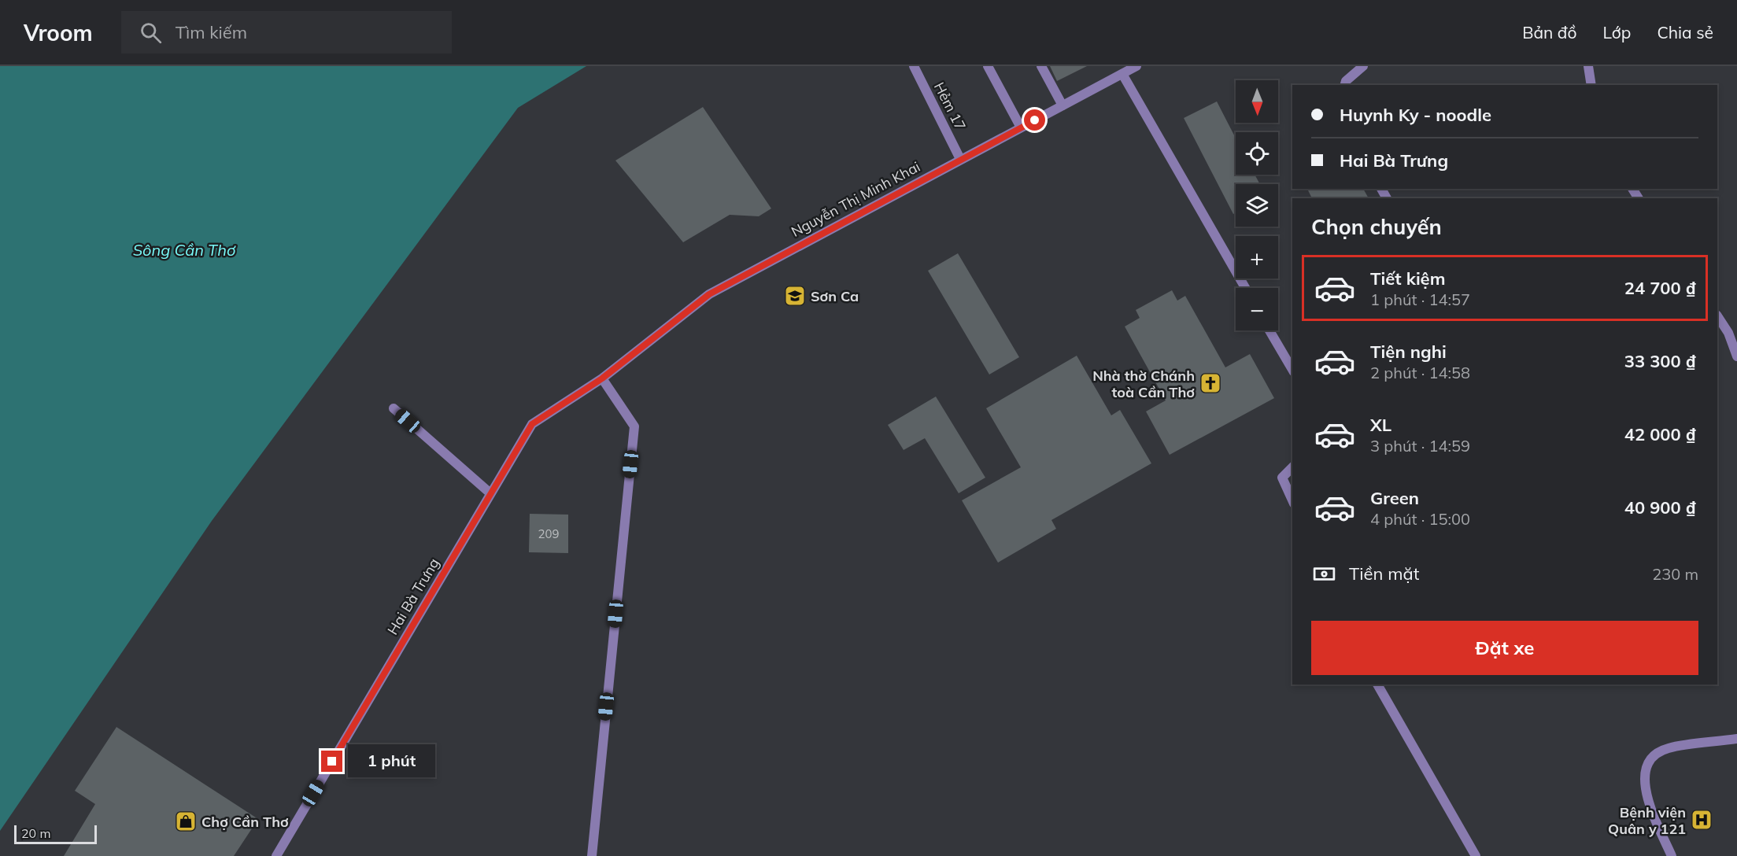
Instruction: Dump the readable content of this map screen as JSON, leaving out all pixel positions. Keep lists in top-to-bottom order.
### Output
{
  "streets": {
    "street": ["Hẻm 17", "Nguyễn Thị Minh Khai", "Hai Bà Trưng"]
  },
  "crossings": [
    ["Hẻm 17", "Nguyễn Thị Minh Khai"],
    ["Nguyễn Thị Minh Khai", "Hai Bà Trưng"]
  ],
  "water": ["Sông Cần Thơ"],
  "places": {
    "school or university": ["Sơn Ca"],
    "church": ["Nhà thờ Chánh toà Cần Thơ"],
    "hospital": ["Bệnh viện Quân y 121"],
    "shop": ["Chợ Cần Thơ"]
  },
  "house_numbers": ["209"],
  "scale_bar": "20 m",
  "north": "bottom",
  "page": {
    "header": "Vroom",
    "search": "Tìm kiếm",
    "nav": ["Bản đồ", "Lớp", "Chia sẻ"],
    "map_buttons": ["+", "−"],
    "banner": ["Huynh Ky - noodle", "Hai Bà Trưng"],
    "heading": "Chọn chuyến",
    "list": [
      {
        "name": "Tiết kiệm",
        "note": "1 phút · 14:57",
        "value": "24 700 ₫"
      },
      {
        "name": "Tiện nghi",
        "note": "2 phút · 14:58",
        "value": "33 300 ₫"
      },
      {
        "name": "XL",
        "note": "3 phút · 14:59",
        "value": "42 000 ₫"
      },
      {
        "name": "Green",
        "note": "4 phút · 15:00",
        "value": "40 900 ₫"
      }
    ],
    "pay": ["Tiền mặt", "230 m"],
    "buttons": "Đặt xe",
    "bubble": "1 phút",
    "scale": "20 m"
  }
}
